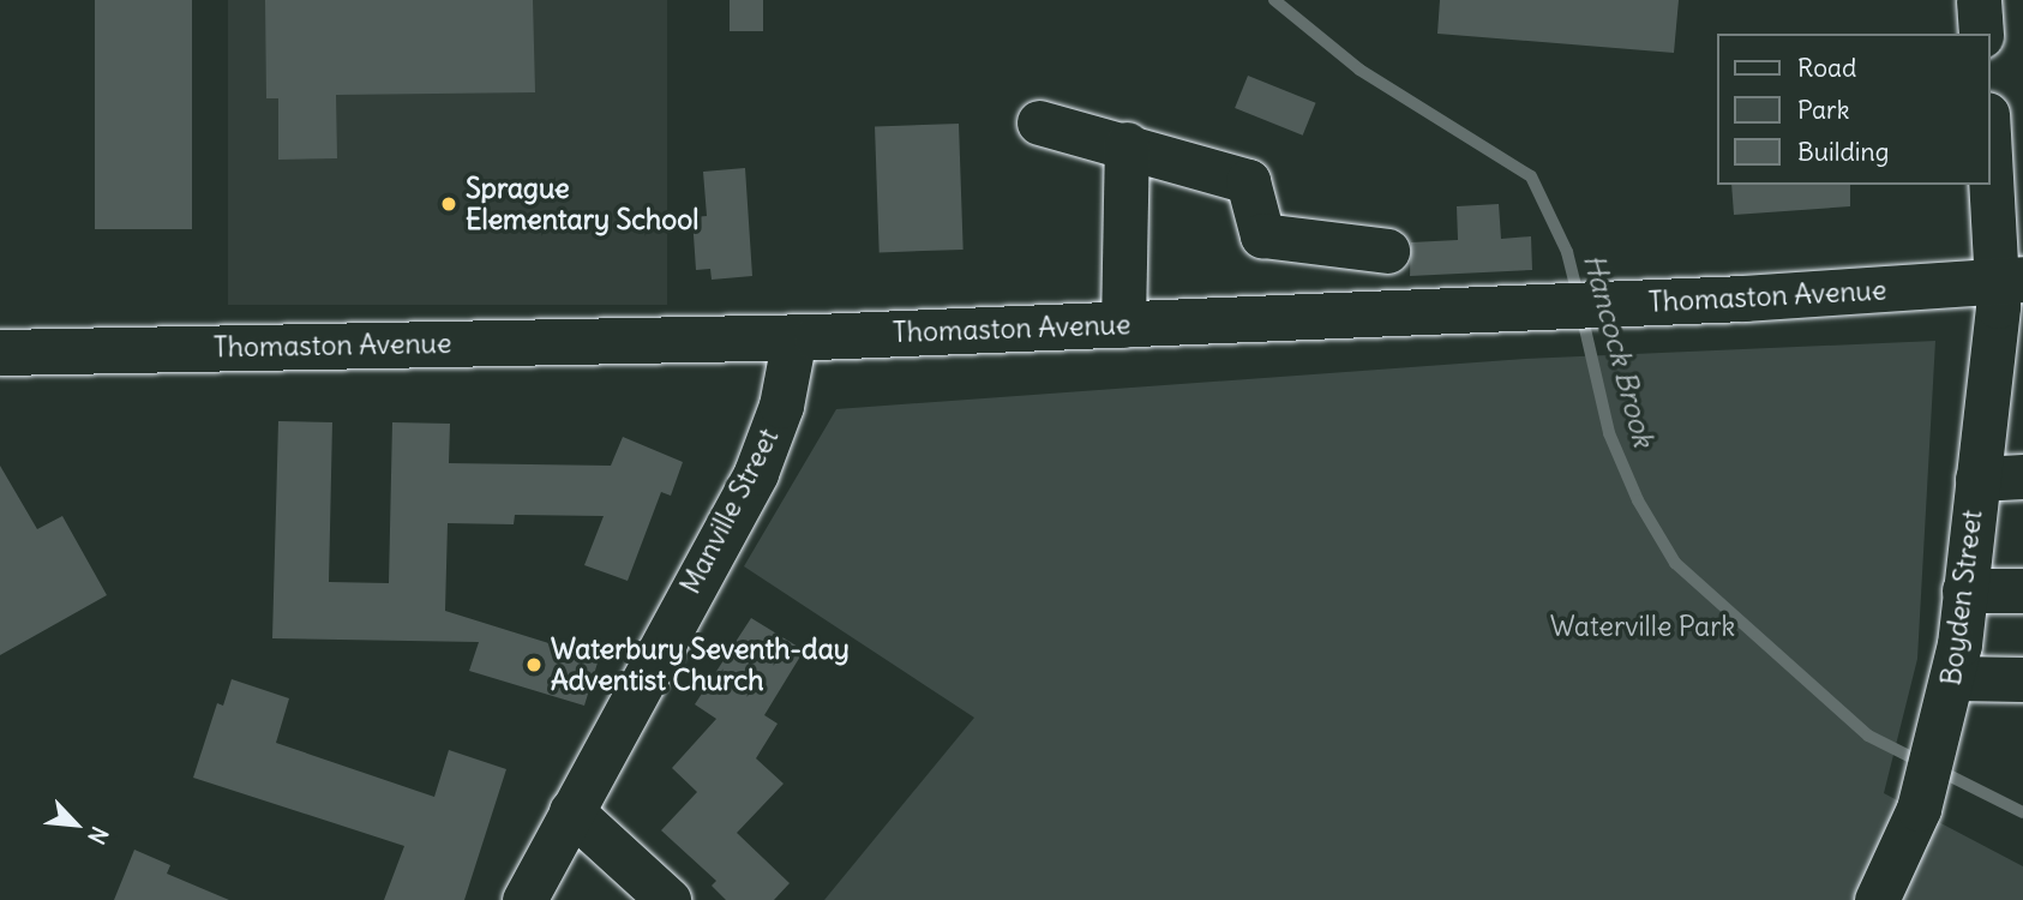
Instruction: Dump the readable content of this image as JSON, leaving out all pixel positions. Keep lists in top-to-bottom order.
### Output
{
  "streets": {
    "main road": ["Thomaston Avenue"],
    "street": ["Manville Street", "Boyden Street"]
  },
  "crossings": [
    ["Thomaston Avenue", "Manville Street"],
    ["Thomaston Avenue", "Boyden Street"]
  ],
  "water": ["Hancock Brook"],
  "parks": ["Waterville Park"],
  "places": ["Sprague Elementary School", "Waterbury Seventh-day Adventist Church"],
  "legend": ["Road", "Park", "Building"],
  "north": "bottom right"
}
